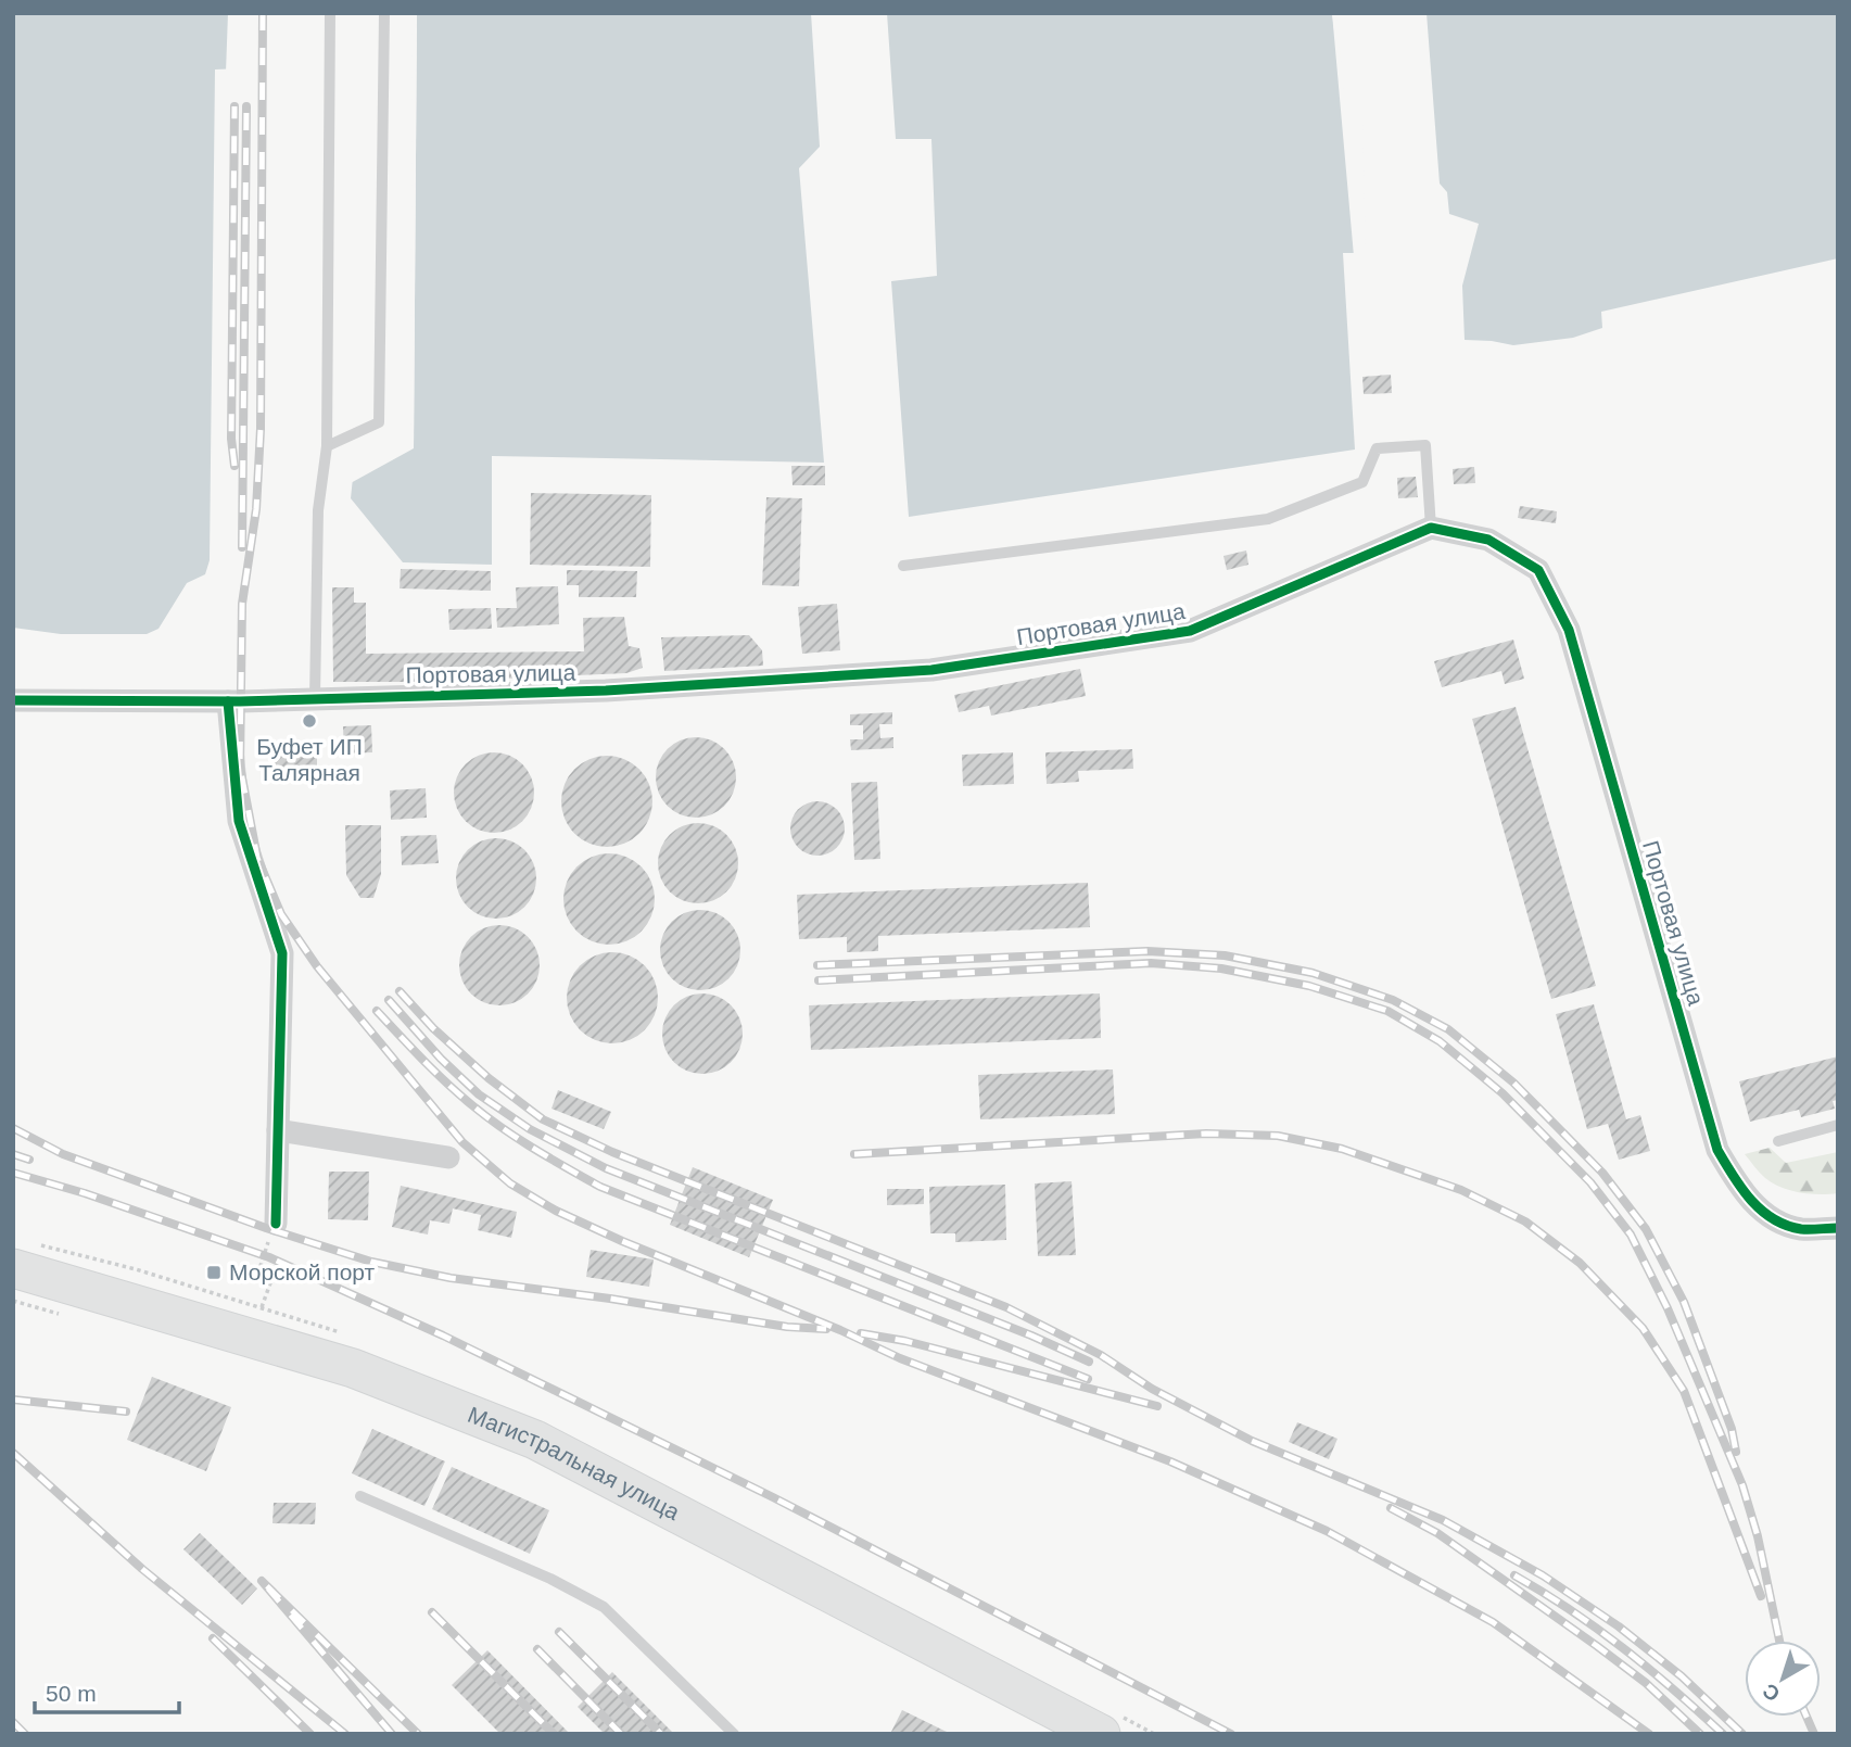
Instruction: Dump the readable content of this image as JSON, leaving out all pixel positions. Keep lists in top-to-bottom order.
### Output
{
  "streets": {
    "highway": ["Магистральная улица"],
    "street": ["Портовая улица"]
  },
  "places": {
    "other": ["Буфет ИП Талярная"],
    "transit": ["Морской порт"]
  },
  "scale_bar": "50 m",
  "north": "bottom left"
}
